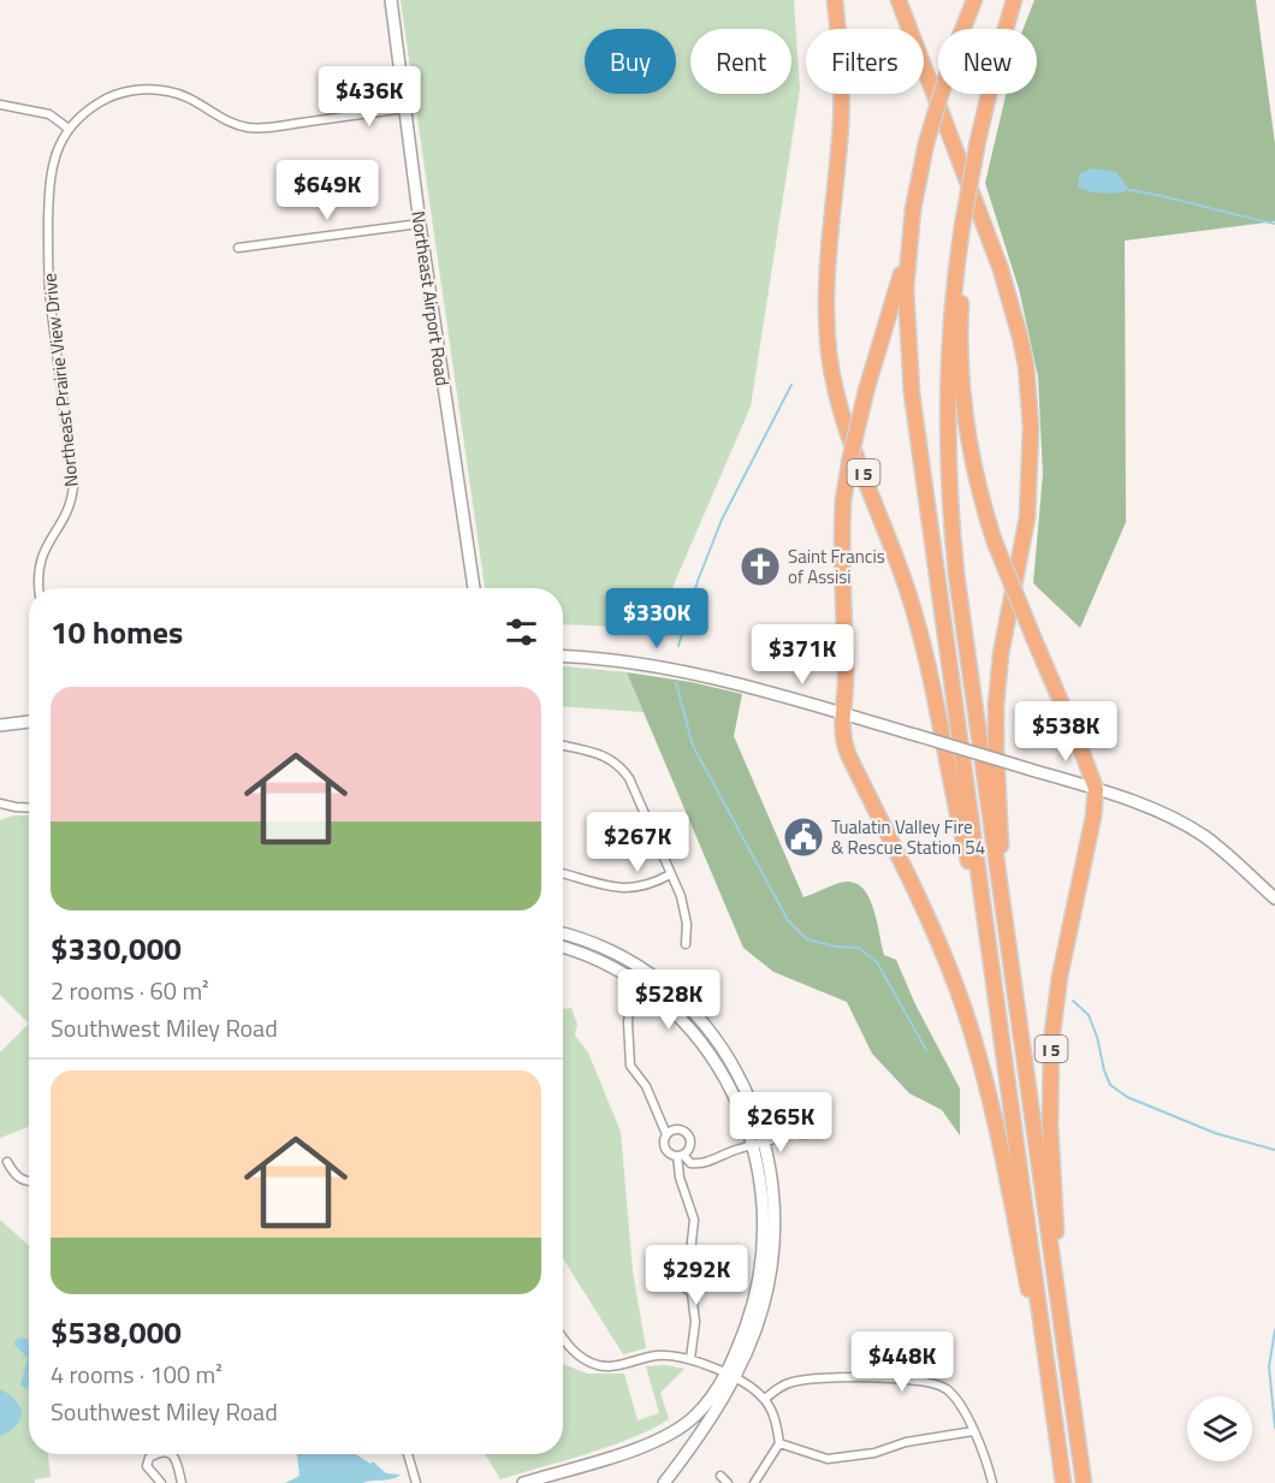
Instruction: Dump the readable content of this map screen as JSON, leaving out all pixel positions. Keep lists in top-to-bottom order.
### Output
{
  "streets": {
    "highway": ["I 5"],
    "street": ["Northeast Airport Road", "Northeast Prairie View Drive"]
  },
  "crossings": [
    ["Northeast Airport Road", "Northeast Prairie View Drive"]
  ],
  "places": {
    "church": ["Saint Francis of Assisi"],
    "public building": ["Tualatin Valley Fire & Rescue Station 54"]
  },
  "page": {
    "chip": [
      "Buy",
      "Rent",
      "Filters",
      "New"
    ],
    "price": [
      "$436K",
      "$649K",
      "$330K",
      "$371K",
      "$538K",
      "$267K",
      "$528K",
      "$265K",
      "$292K",
      "$448K"
    ],
    "heading": "10 homes",
    "list": [
      {
        "name": "$330,000",
        "note": "2 rooms · 60 m² · Southwest Miley Road"
      },
      {
        "name": "$538,000",
        "note": "4 rooms · 100 m² · Southwest Miley Road"
      }
    ]
  }
}
